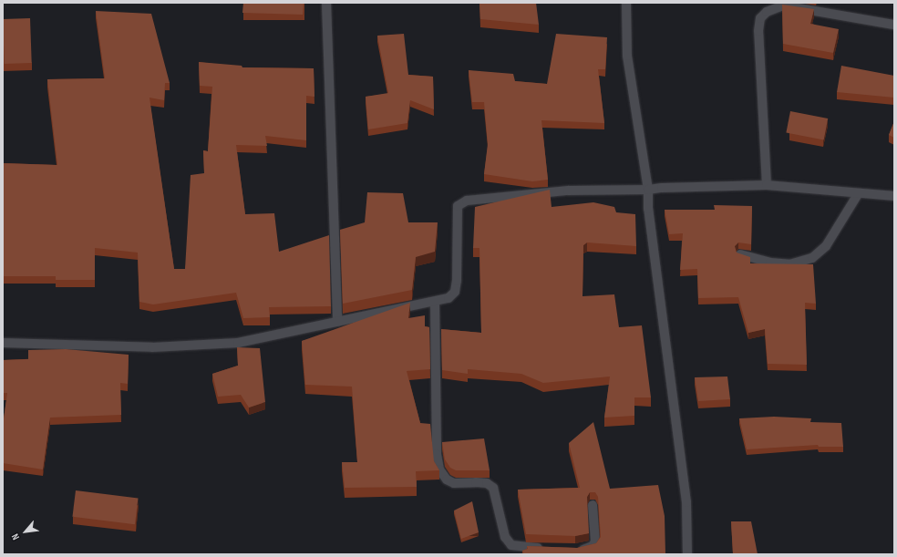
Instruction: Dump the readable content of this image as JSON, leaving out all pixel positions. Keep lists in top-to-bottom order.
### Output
{
  "north": "bottom left"
}
